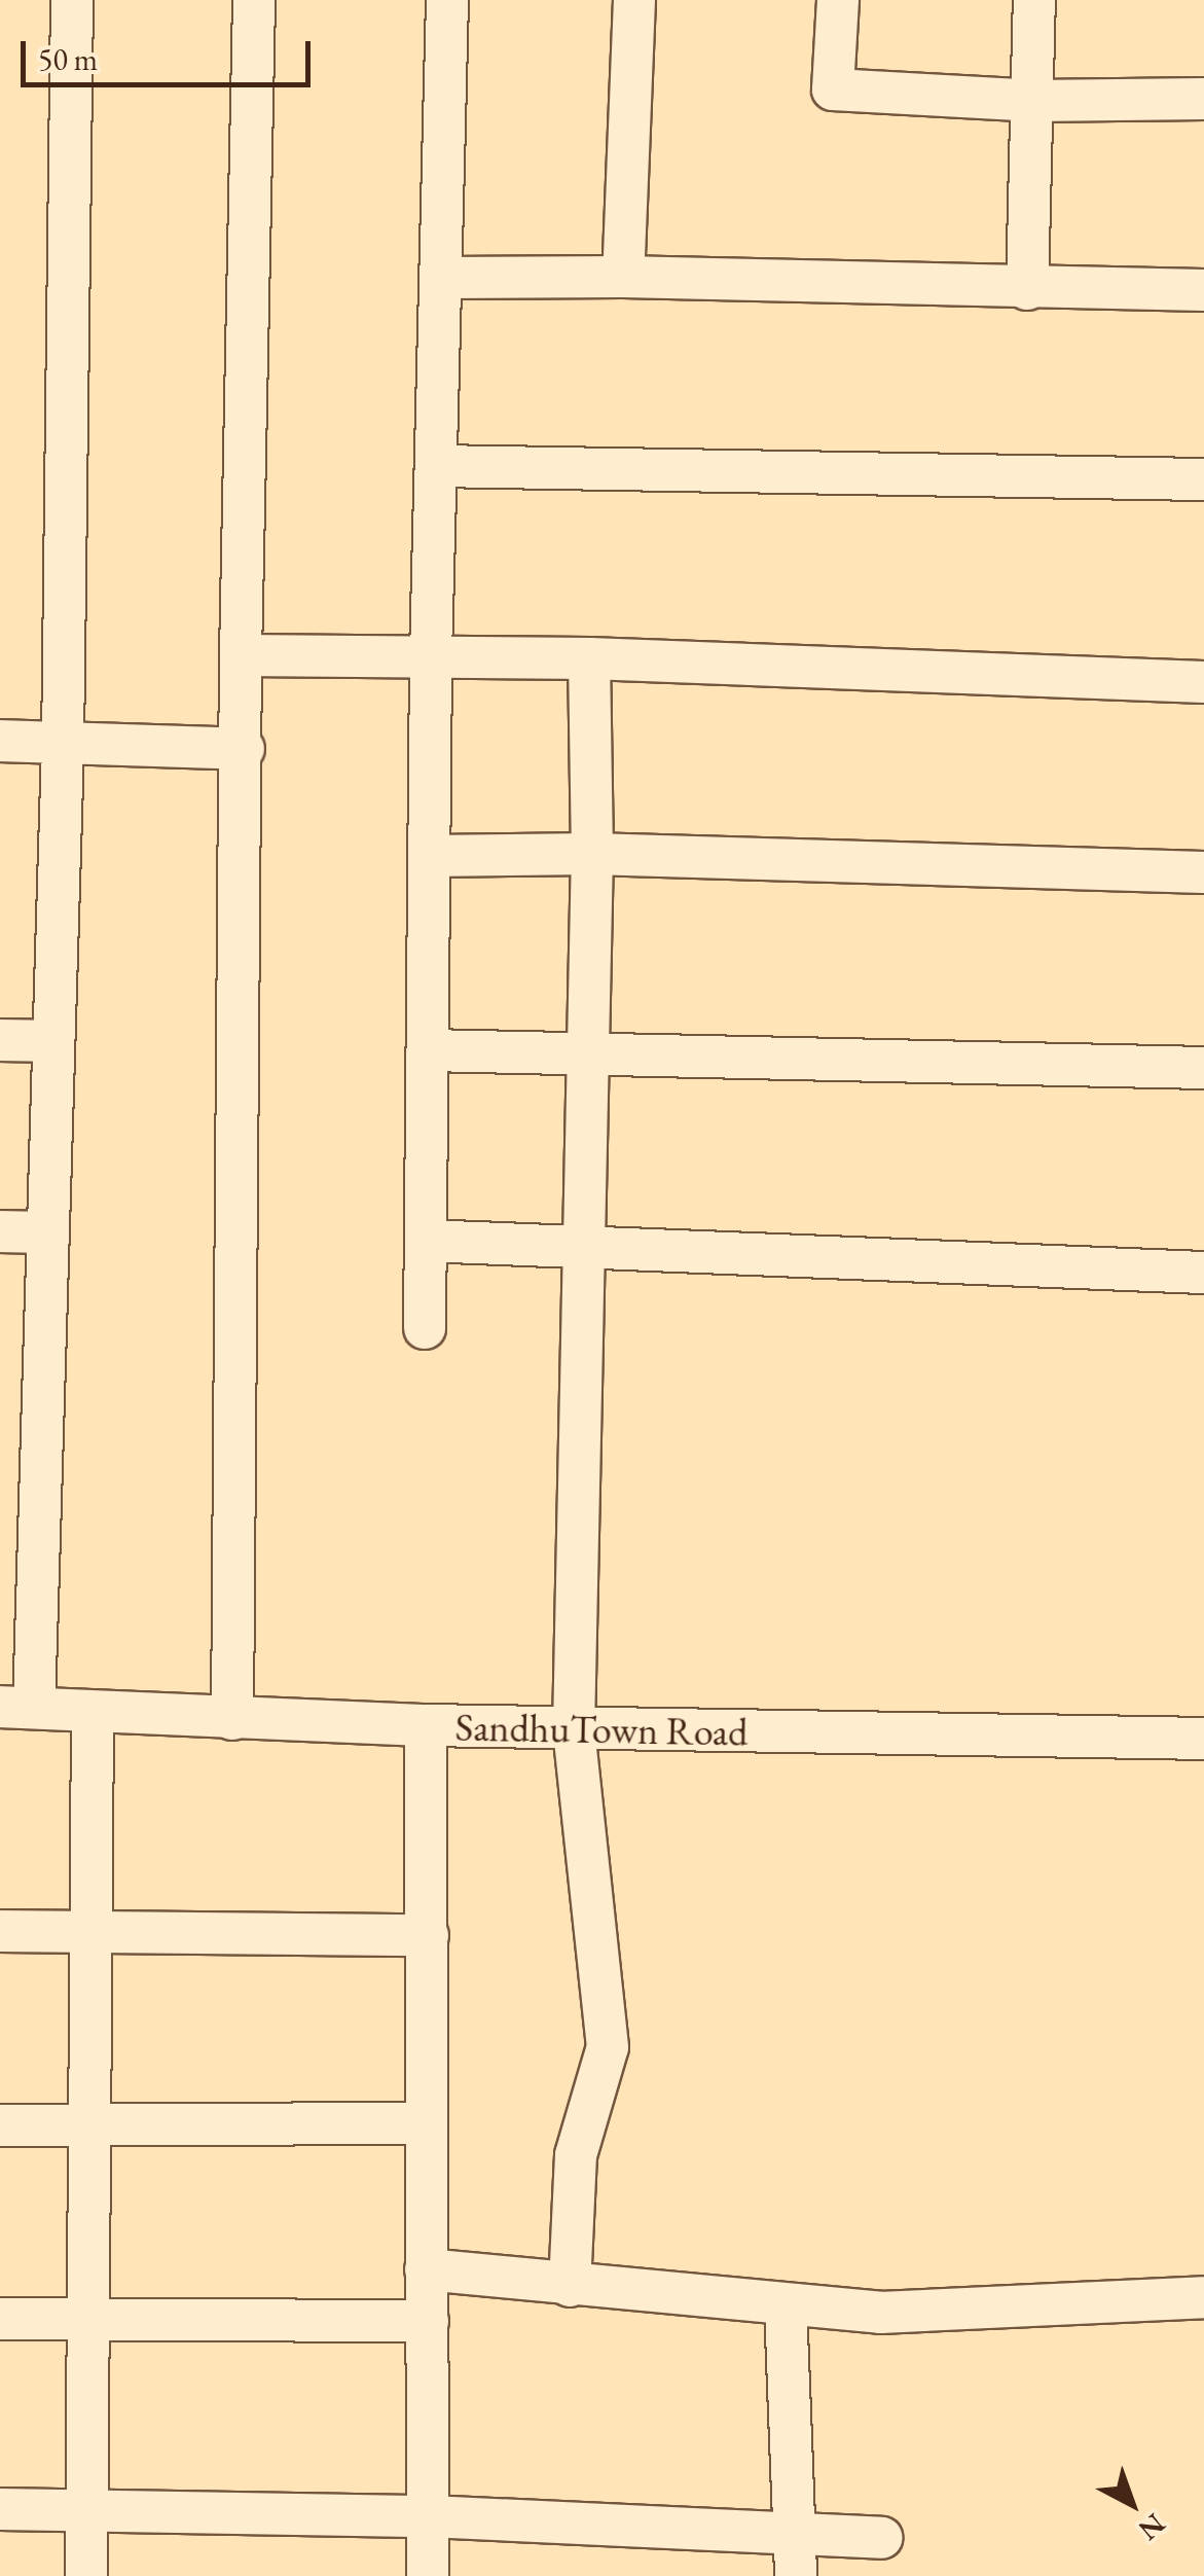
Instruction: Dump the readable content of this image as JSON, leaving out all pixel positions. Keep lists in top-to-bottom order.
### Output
{
  "streets": {
    "street": ["SandhuTown Road"]
  },
  "scale_bar": "50 m",
  "north": "bottom right"
}
